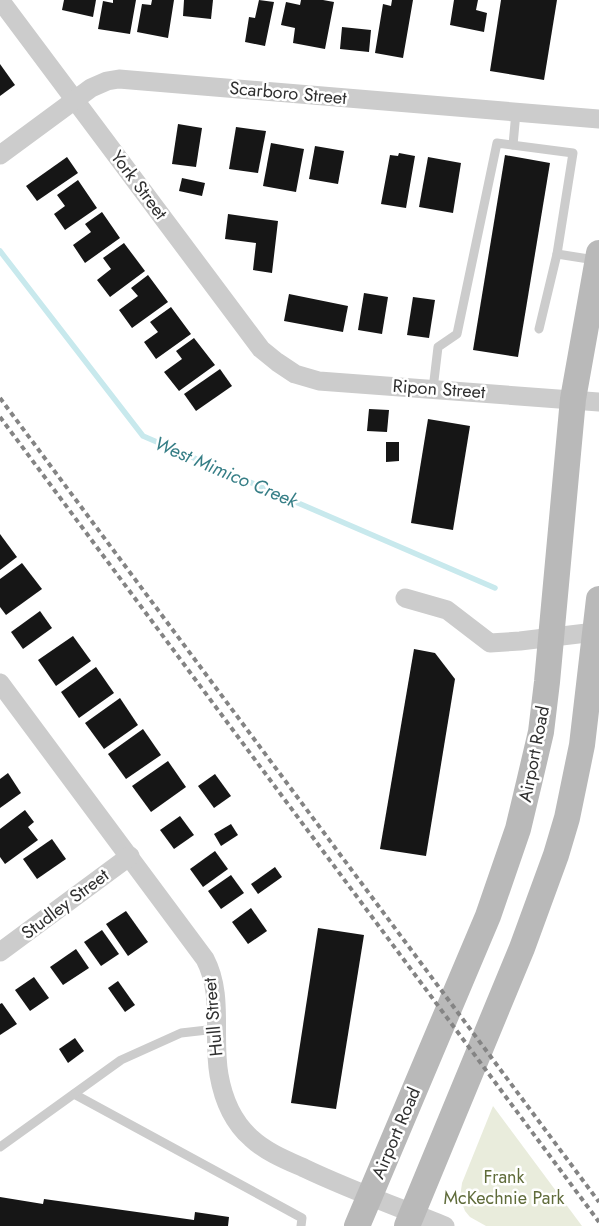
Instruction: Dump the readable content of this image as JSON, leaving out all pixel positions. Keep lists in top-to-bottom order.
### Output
{
  "streets": {
    "main road": ["Airport Road"],
    "street": [
      "Scarboro Street",
      "York Street",
      "Ripon Street",
      "Studley Street",
      "Hull Street"
    ]
  },
  "crossings": [
    ["Scarboro Street", "York Street"],
    ["York Street", "Ripon Street"],
    ["Ripon Street", "Airport Road"],
    ["Airport Road", "Hull Street"],
    ["Studley Street", "Hull Street"]
  ],
  "water": ["West Mimico Creek"],
  "parks": ["Frank McKechnie Park"]
}
